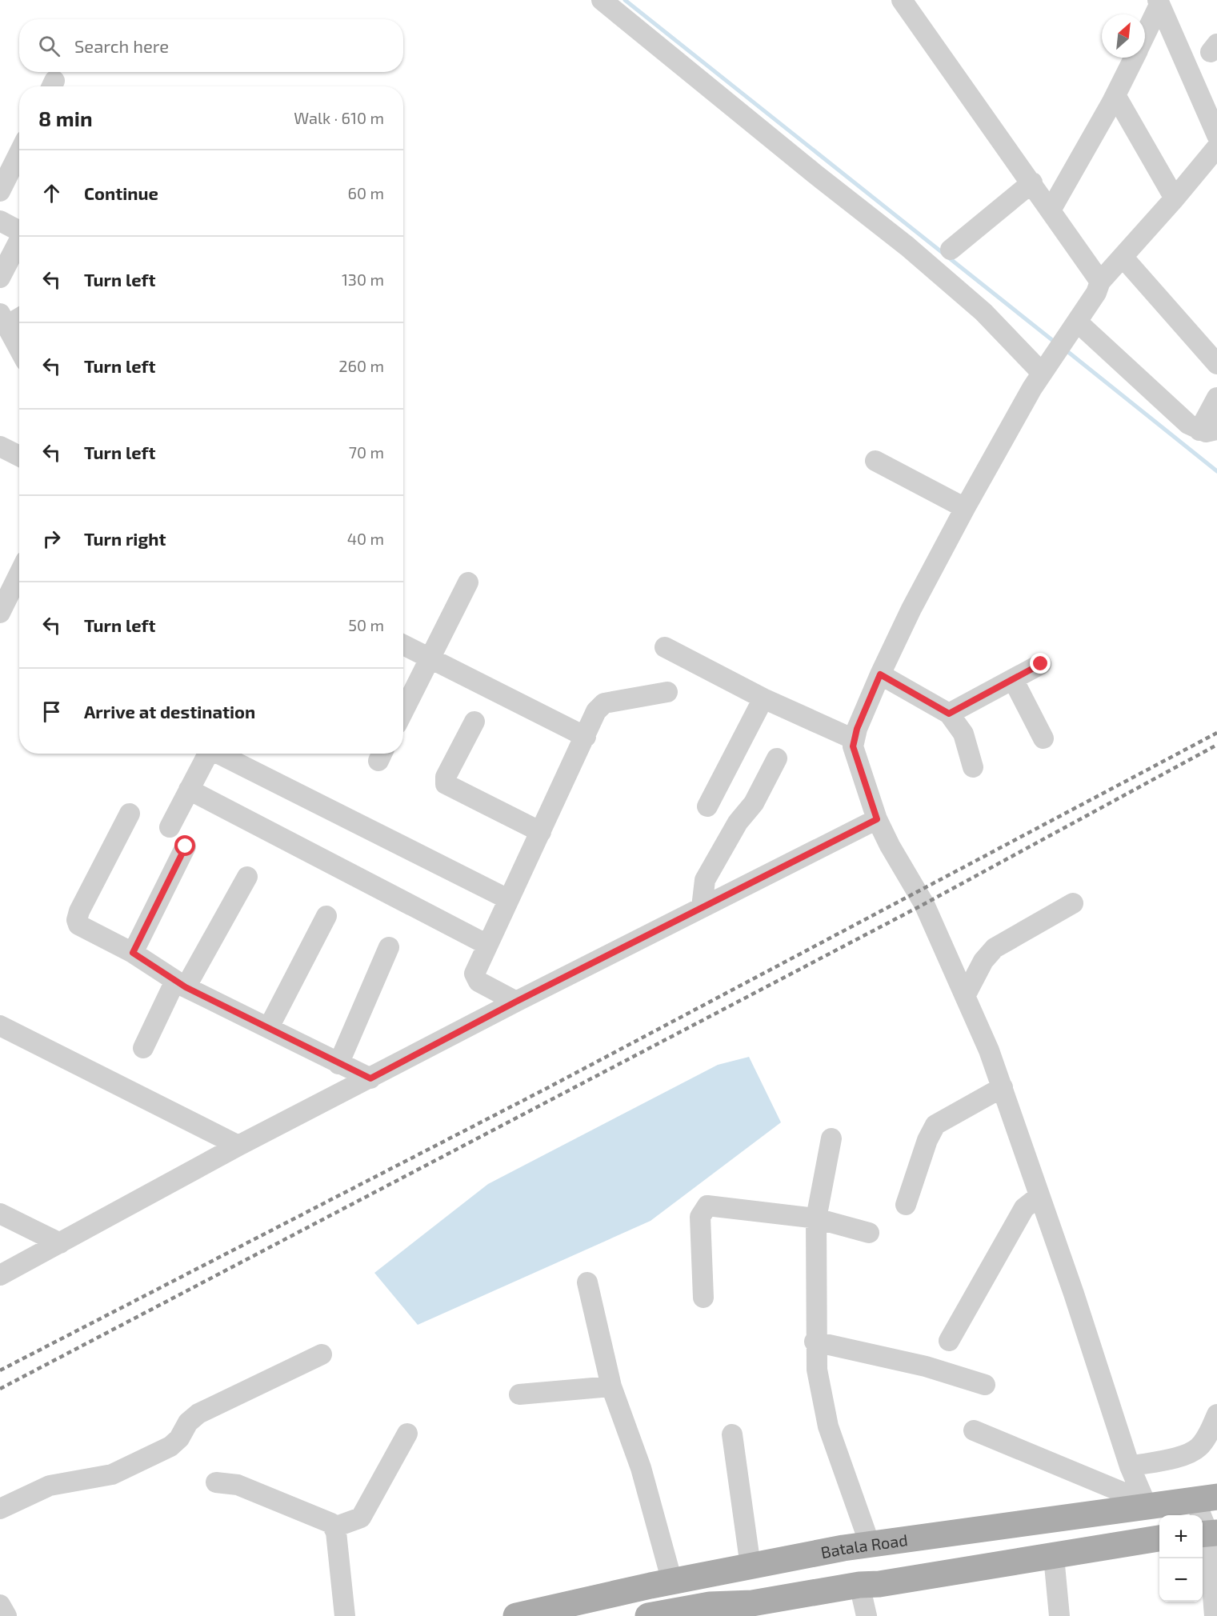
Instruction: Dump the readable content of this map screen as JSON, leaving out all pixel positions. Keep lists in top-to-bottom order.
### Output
{
  "streets": {
    "main road": ["Batala Road"]
  },
  "north": "top right",
  "page": {
    "search": "Search here",
    "heading": ["8 min", "Walk · 610 m"],
    "list": [
      ["Continue", "60 m"],
      ["Turn left", "130 m"],
      ["Turn left", "260 m"],
      ["Turn left", "70 m"],
      ["Turn right", "40 m"],
      ["Turn left", "50 m"],
      "Arrive at destination"
    ],
    "map_buttons": ["+", "−"]
  }
}
